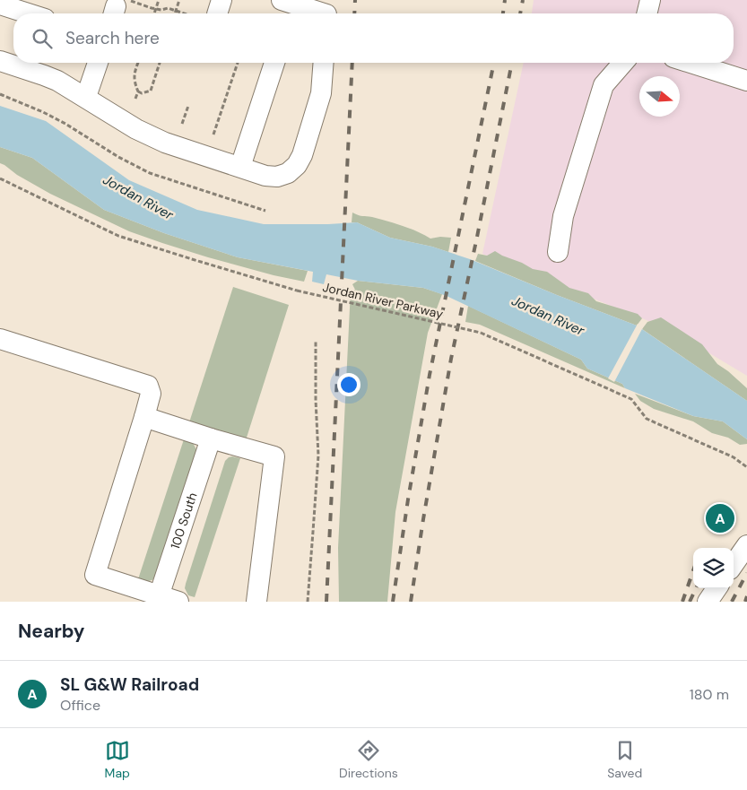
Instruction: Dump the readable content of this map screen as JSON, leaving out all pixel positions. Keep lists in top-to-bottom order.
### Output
{
  "streets": {
    "street": ["100 South"],
    "path": ["Jordan River Parkway"]
  },
  "water": ["Jordan River"],
  "north": "right",
  "page": {
    "search": "Search here",
    "pins": "A",
    "heading": "Nearby",
    "list": [
      {
        "mark": "A",
        "name": "SL G&W Railroad",
        "note": "Office",
        "value": "180 m"
      }
    ],
    "nav": ["Map", "Directions", "Saved"]
  }
}
